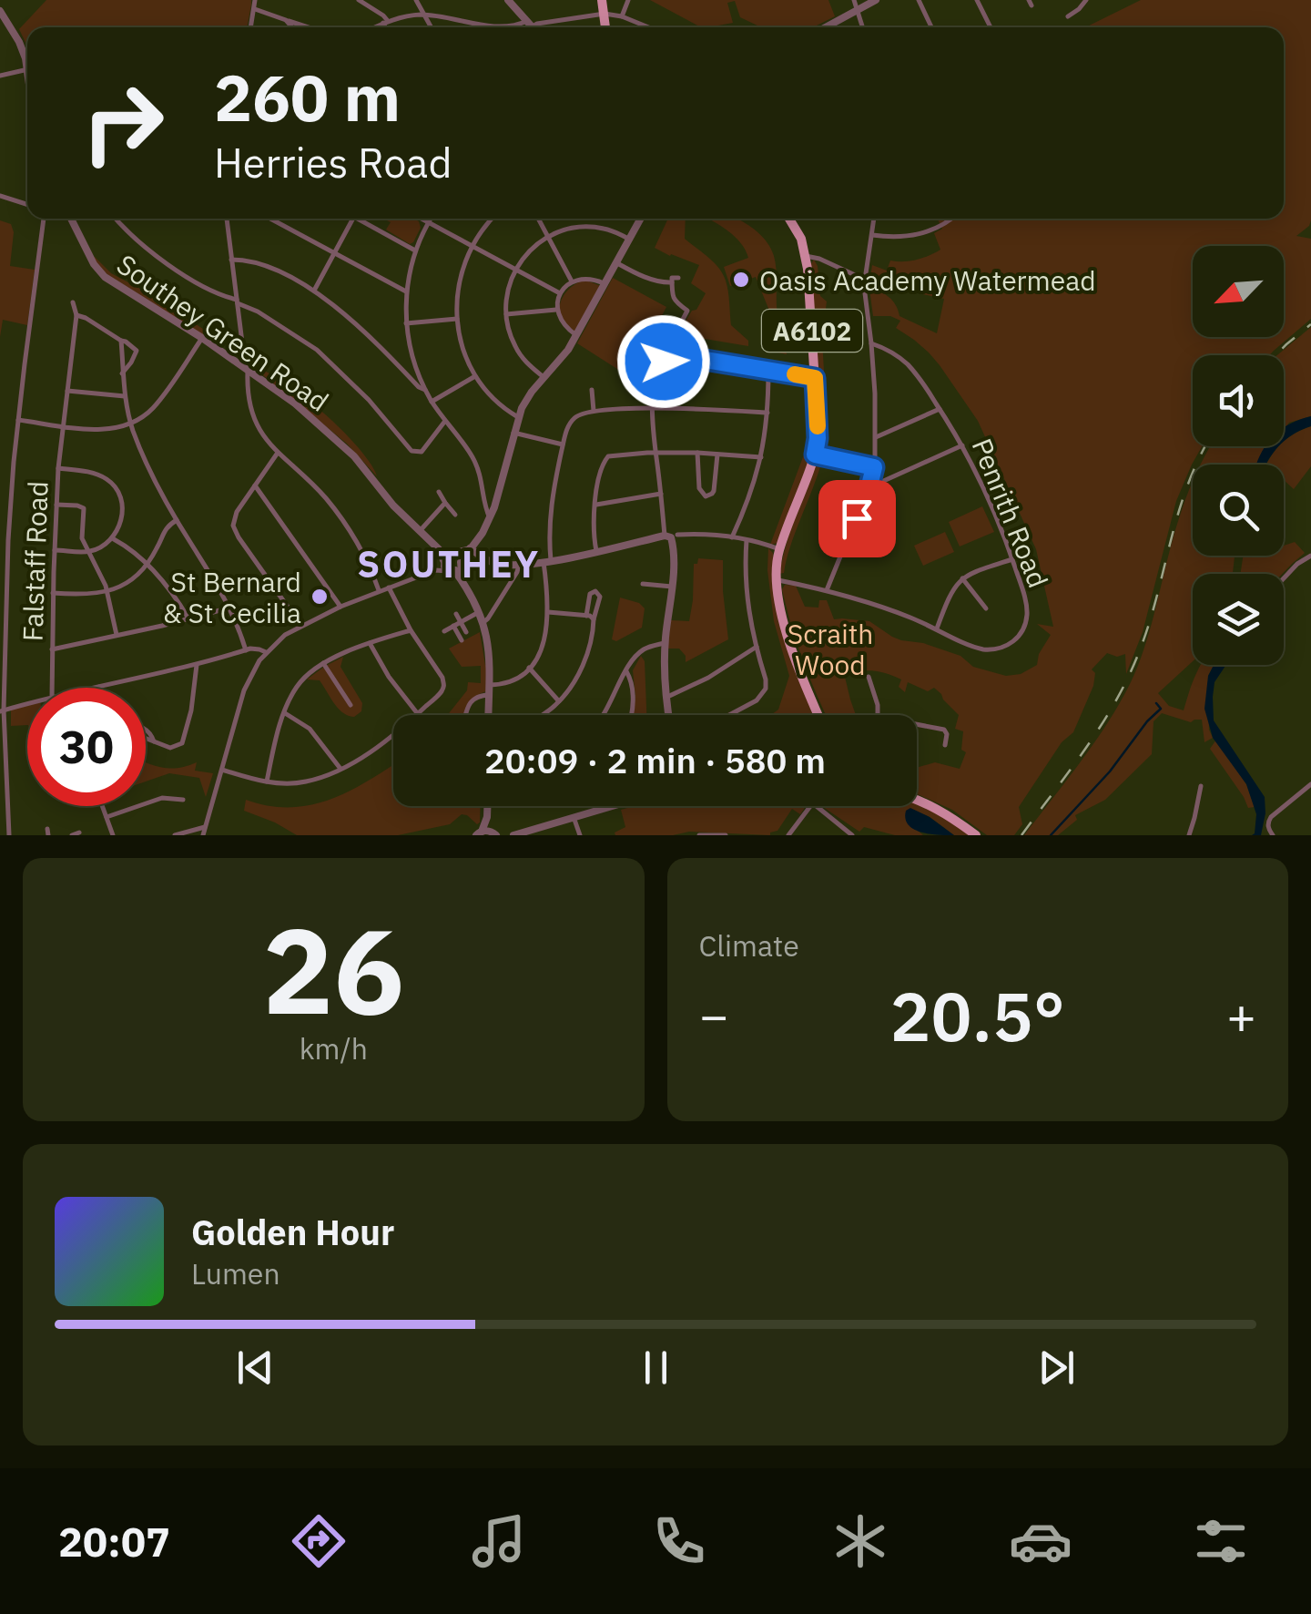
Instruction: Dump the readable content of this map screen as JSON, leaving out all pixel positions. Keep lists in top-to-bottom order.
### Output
{
  "streets": {
    "main road": ["A6102"],
    "street": ["Southey Green Road", "Penrith Road", "Falstaff Road"]
  },
  "crossings": [
    ["A6102", "Penrith Road"]
  ],
  "districts": ["SOUTHEY"],
  "parks": ["Scraith Wood"],
  "places": ["Oasis Academy Watermead", "St Bernard & St Cecilia"],
  "north": "bottom left",
  "page": {
    "turn": ["260 m", "Herries Road"],
    "limit": "30",
    "trip": "20:09 · 2 min · 580 m",
    "tile": [
      ["26", "km/h"],
      "Climate"
    ],
    "heat": ["−", "20.5°", "+"],
    "song": ["Golden Hour", "Lumen"],
    "tabs": "20:07"
  }
}
